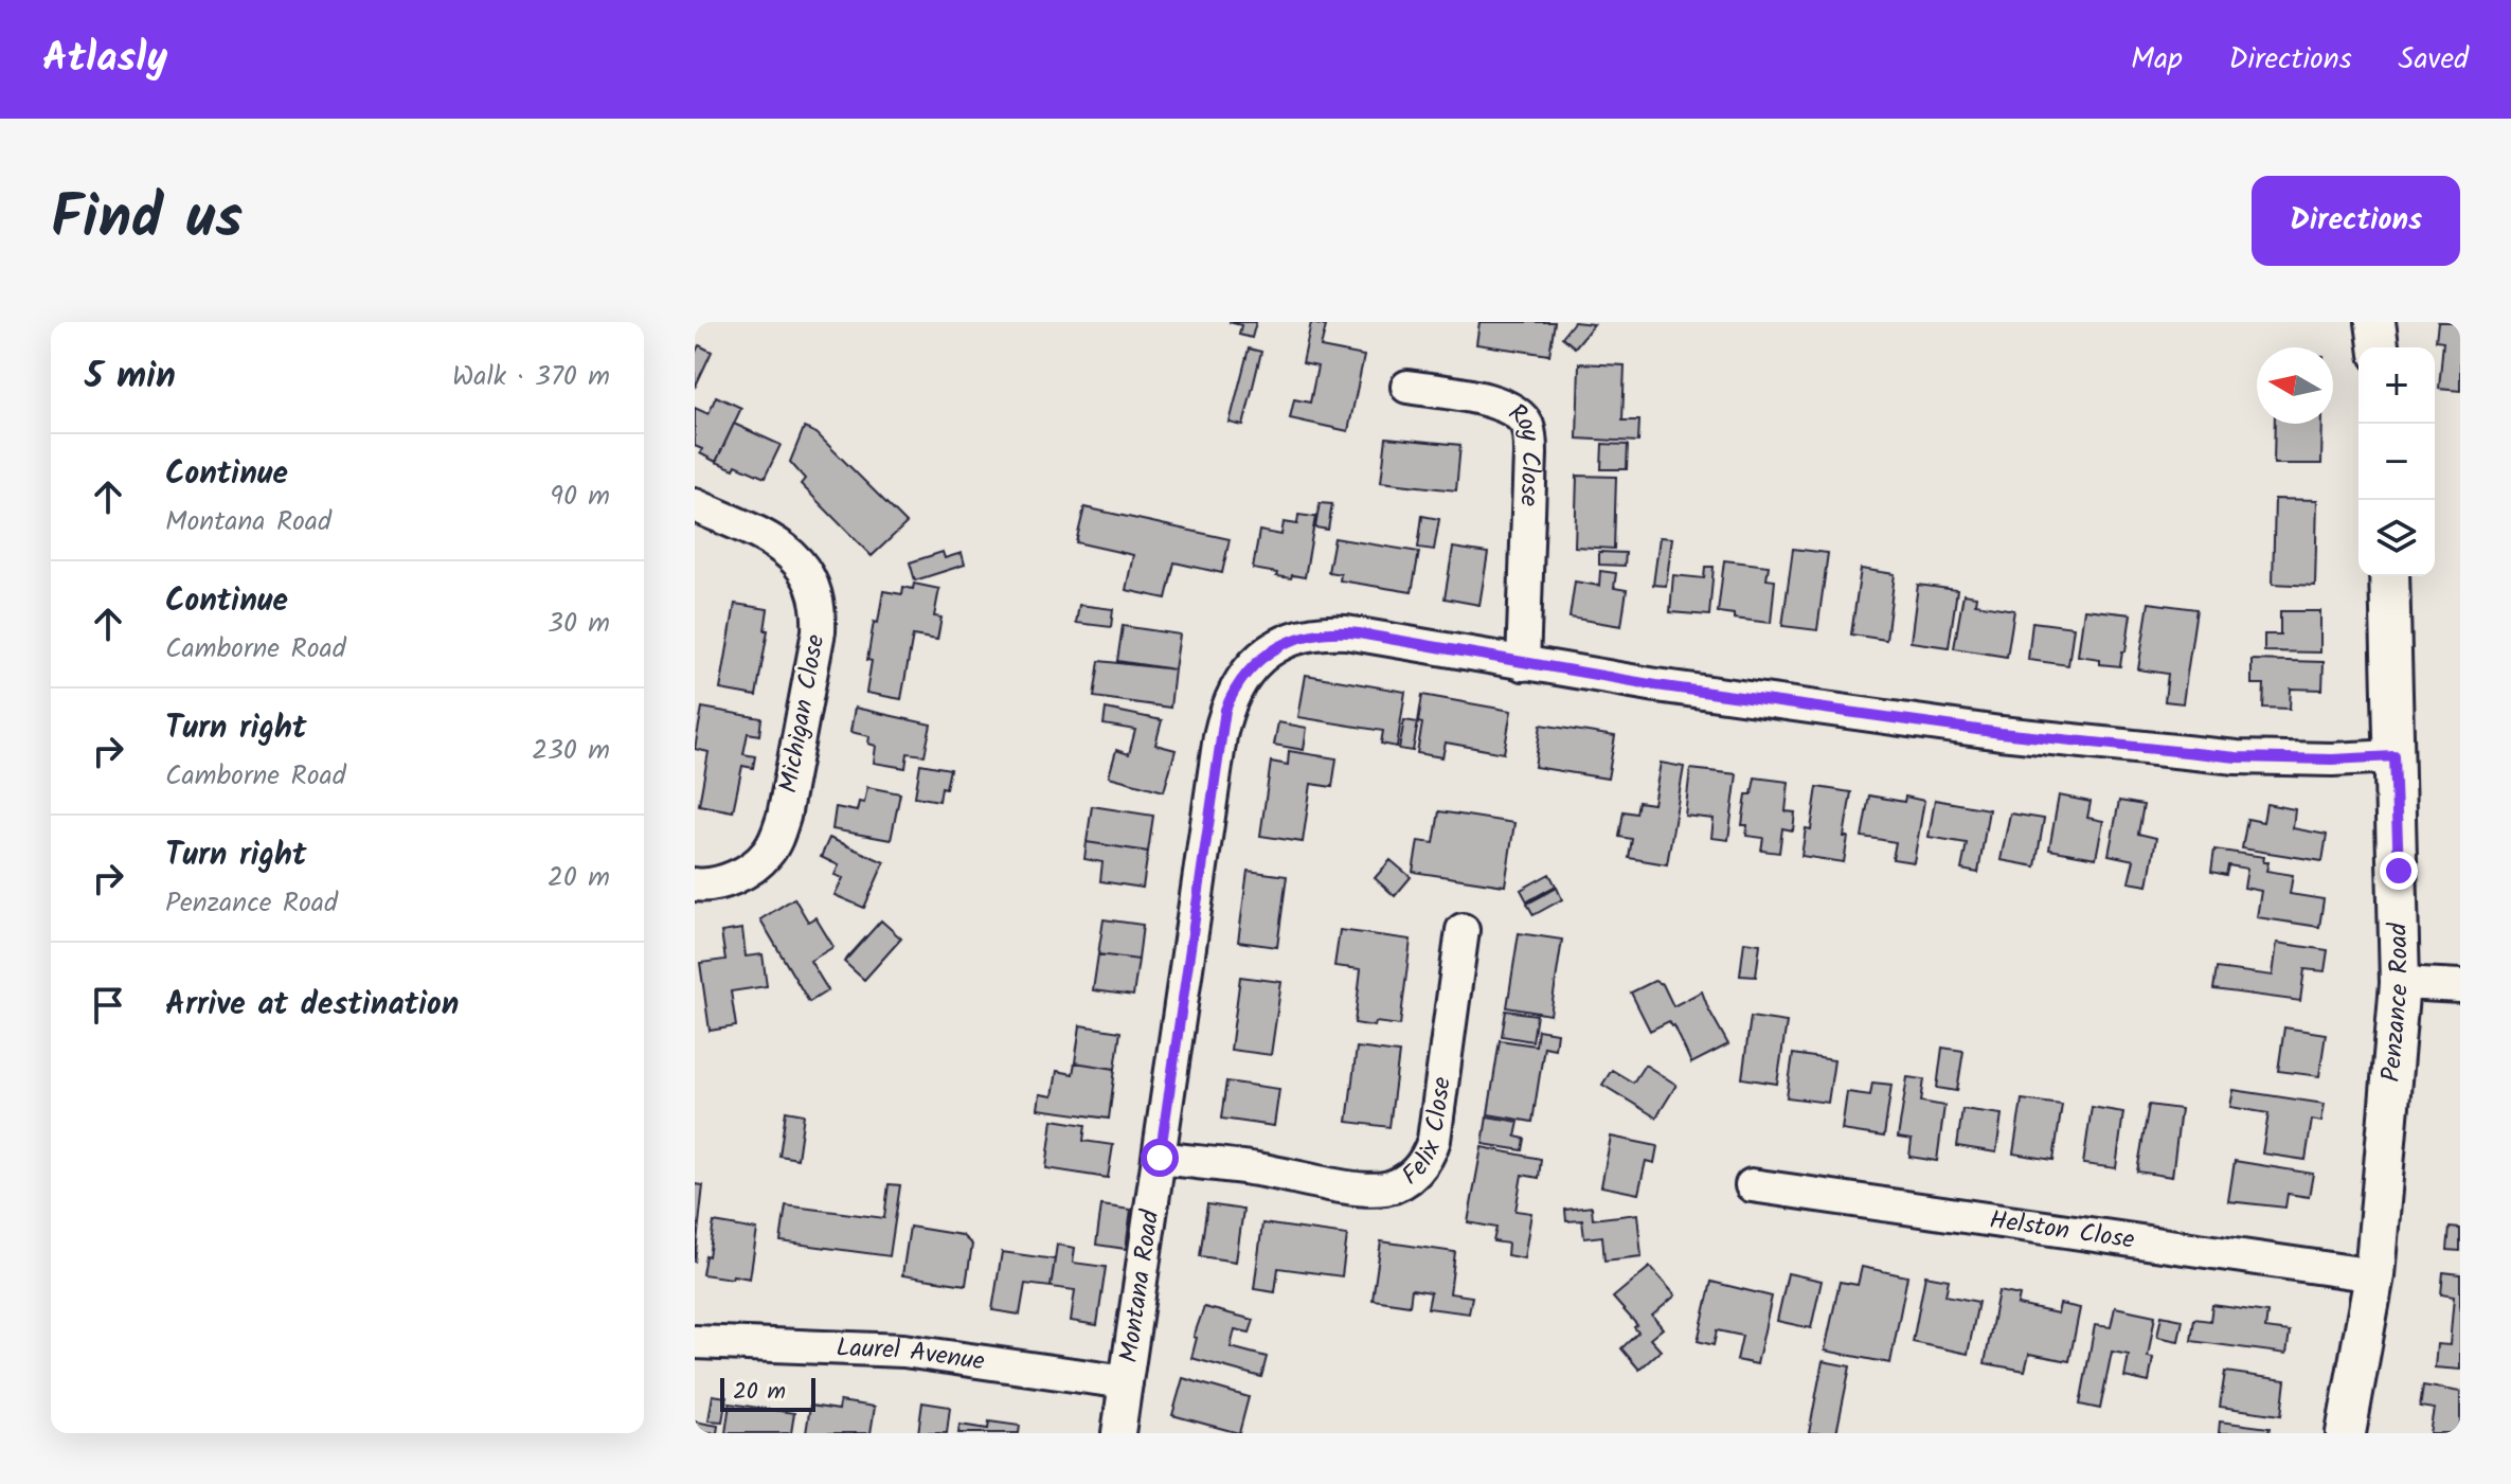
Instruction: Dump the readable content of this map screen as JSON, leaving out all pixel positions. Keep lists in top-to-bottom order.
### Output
{
  "streets": {
    "street": [
      "Roy Close",
      "Michigan Close",
      "Penzance Road",
      "Felix Close",
      "Helston Close",
      "Montana Road",
      "Laurel Avenue"
    ]
  },
  "crossings": [
    ["Roy Close", "Montana Road"],
    ["Penzance Road", "Helston Close"],
    ["Penzance Road", "Montana Road"],
    ["Felix Close", "Montana Road"],
    ["Montana Road", "Laurel Avenue"]
  ],
  "scale_bar": "20 m",
  "north": "left",
  "page": {
    "header": "Atlasly",
    "nav": ["Map", "Directions", "Saved"],
    "title": "Find us",
    "buttons": "Directions",
    "heading": ["5 min", "Walk · 370 m"],
    "map_buttons": ["+", "−"],
    "list": [
      ["Continue", "Montana Road", "90 m"],
      ["Continue", "Camborne Road", "30 m"],
      ["Turn right", "Camborne Road", "230 m"],
      ["Turn right", "Penzance Road", "20 m"],
      "Arrive at destination"
    ],
    "scale": "20 m"
  }
}
